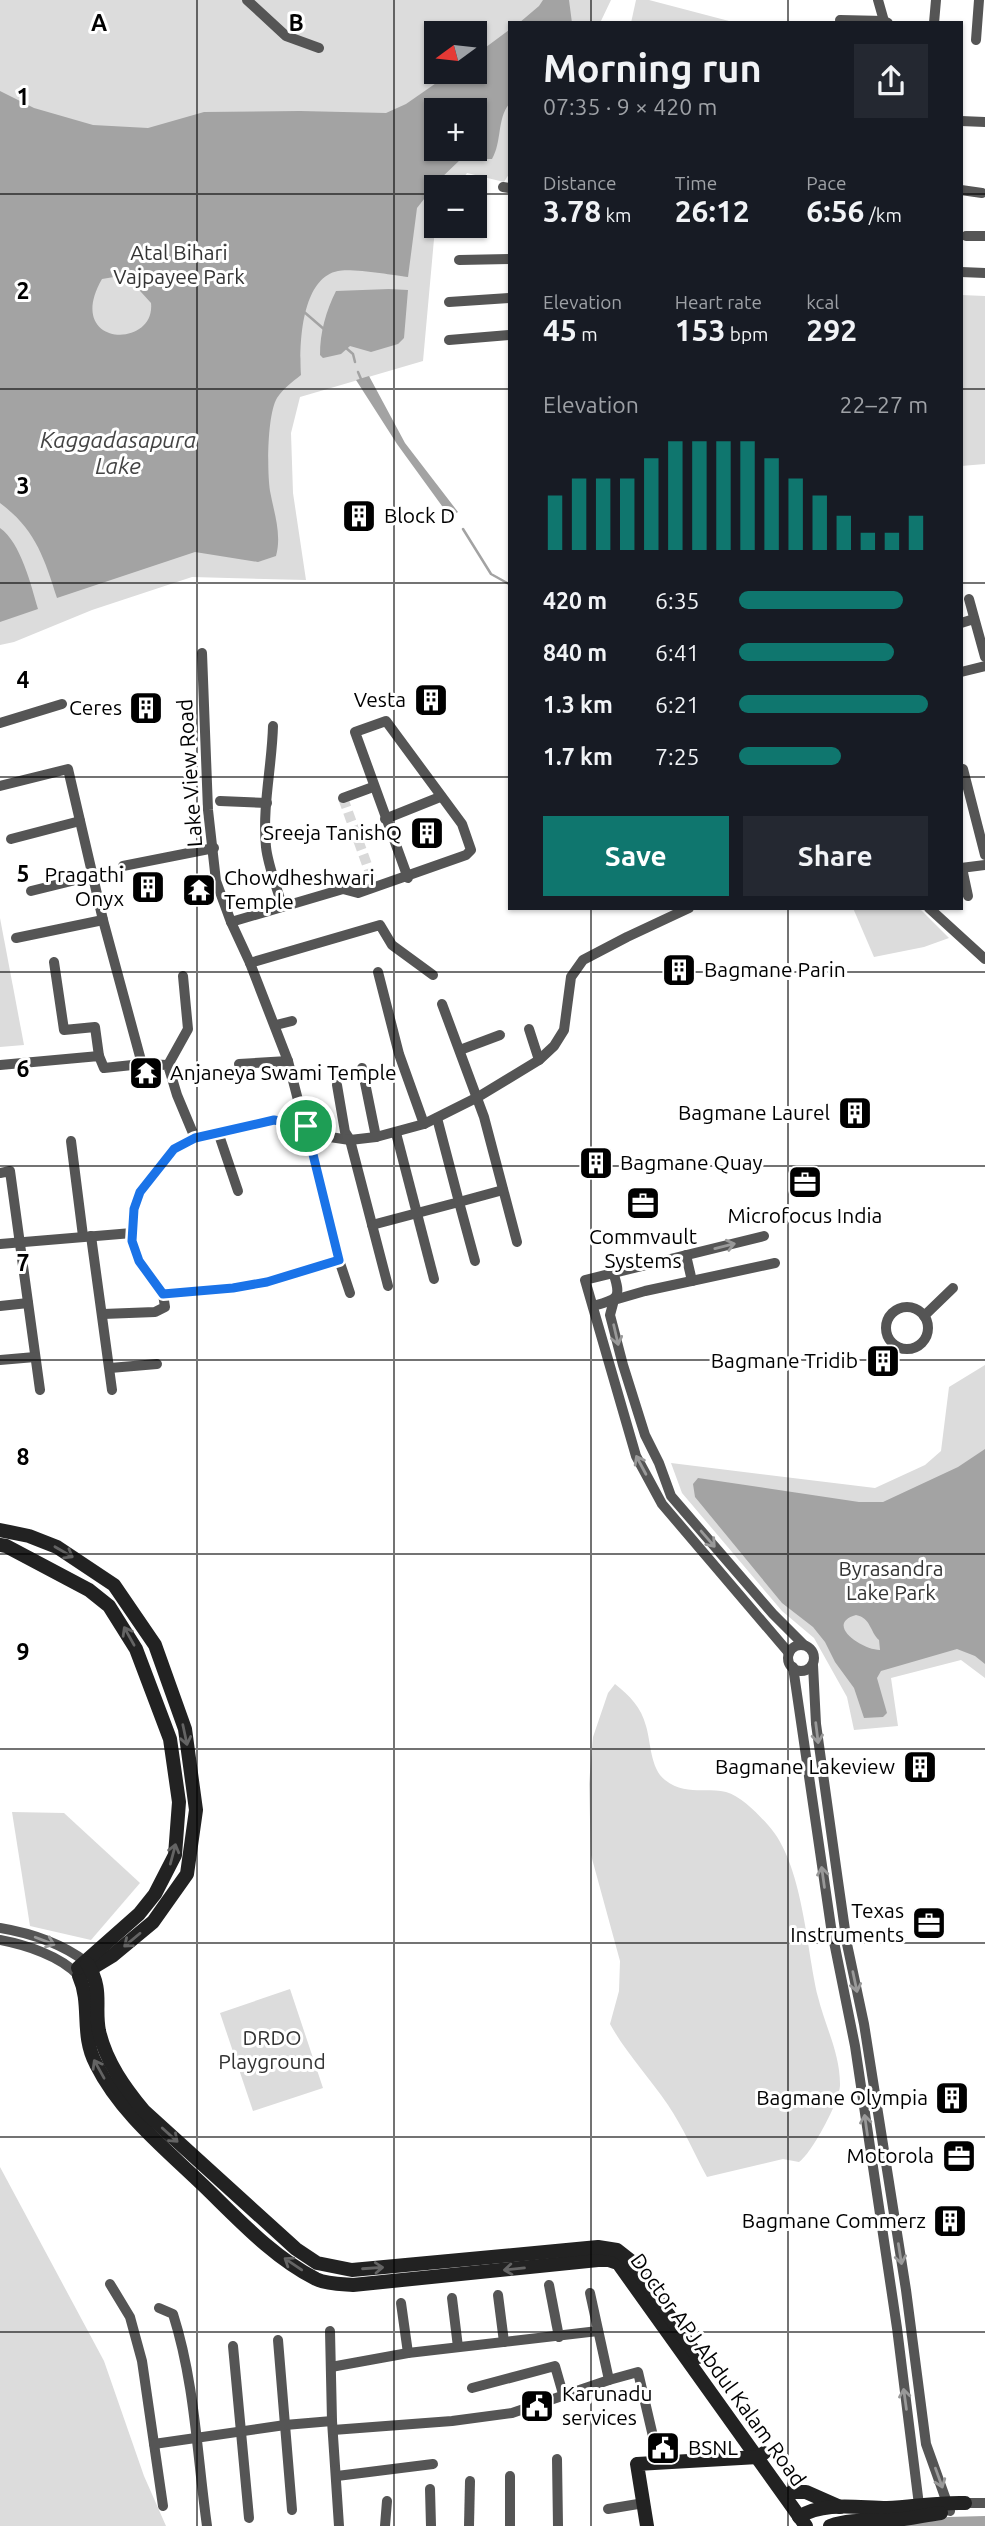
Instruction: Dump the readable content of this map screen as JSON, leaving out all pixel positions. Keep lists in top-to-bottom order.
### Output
{
  "streets": {
    "street": ["Lake View Road", "Doctor APJ Abdul Kalam Road"]
  },
  "water": ["Kaggadasapura Lake"],
  "parks": ["Atal Bihari Vajpayee Park", "Byrasandra Lake Park", "DRDO Playground"],
  "places": {
    "building": [
      "Block D",
      "Vesta",
      "Ceres",
      "Sreeja TanishQ",
      "Pragathi Onyx",
      "Bagmane Parin",
      "Bagmane Laurel",
      "Bagmane Quay",
      "Bagmane Tridib",
      "Bagmane Lakeview",
      "Bagmane Olympia",
      "Bagmane Commerz"
    ],
    "temple": ["Chowdheshwari Temple", "Anjaneya Swami Temple"],
    "office": [
      "Microfocus India",
      "Commvault Systems",
      "Texas Instruments",
      "Motorola"
    ],
    "public building": ["Karunadu services", "BSNL"]
  },
  "north": "left",
  "page": {
    "map_buttons": ["+", "−"],
    "heading": ["Morning run", "07:35 · 9 × 420 m"],
    "stats": [
      ["Distance", "3.78 km"],
      ["Time", "26:12"],
      ["Pace", "6:56 /km"],
      ["Elevation", "45 m"],
      ["Heart rate", "153 bpm"],
      ["kcal", "292"]
    ],
    "chart": ["Elevation", "22–27 m"],
    "list": [
      {
        "name": "420 m",
        "note": "6:35"
      },
      {
        "name": "840 m",
        "note": "6:41"
      },
      {
        "name": "1.3 km",
        "note": "6:21"
      },
      {
        "name": "1.7 km",
        "note": "7:25"
      }
    ],
    "buttons": ["Save", "Share"]
  },
  "grid": {
    "columns": ["A", "B"],
    "rows": [
      "1",
      "2",
      "3",
      "4",
      "5",
      "6",
      "7",
      "8",
      "9"
    ]
  }
}
